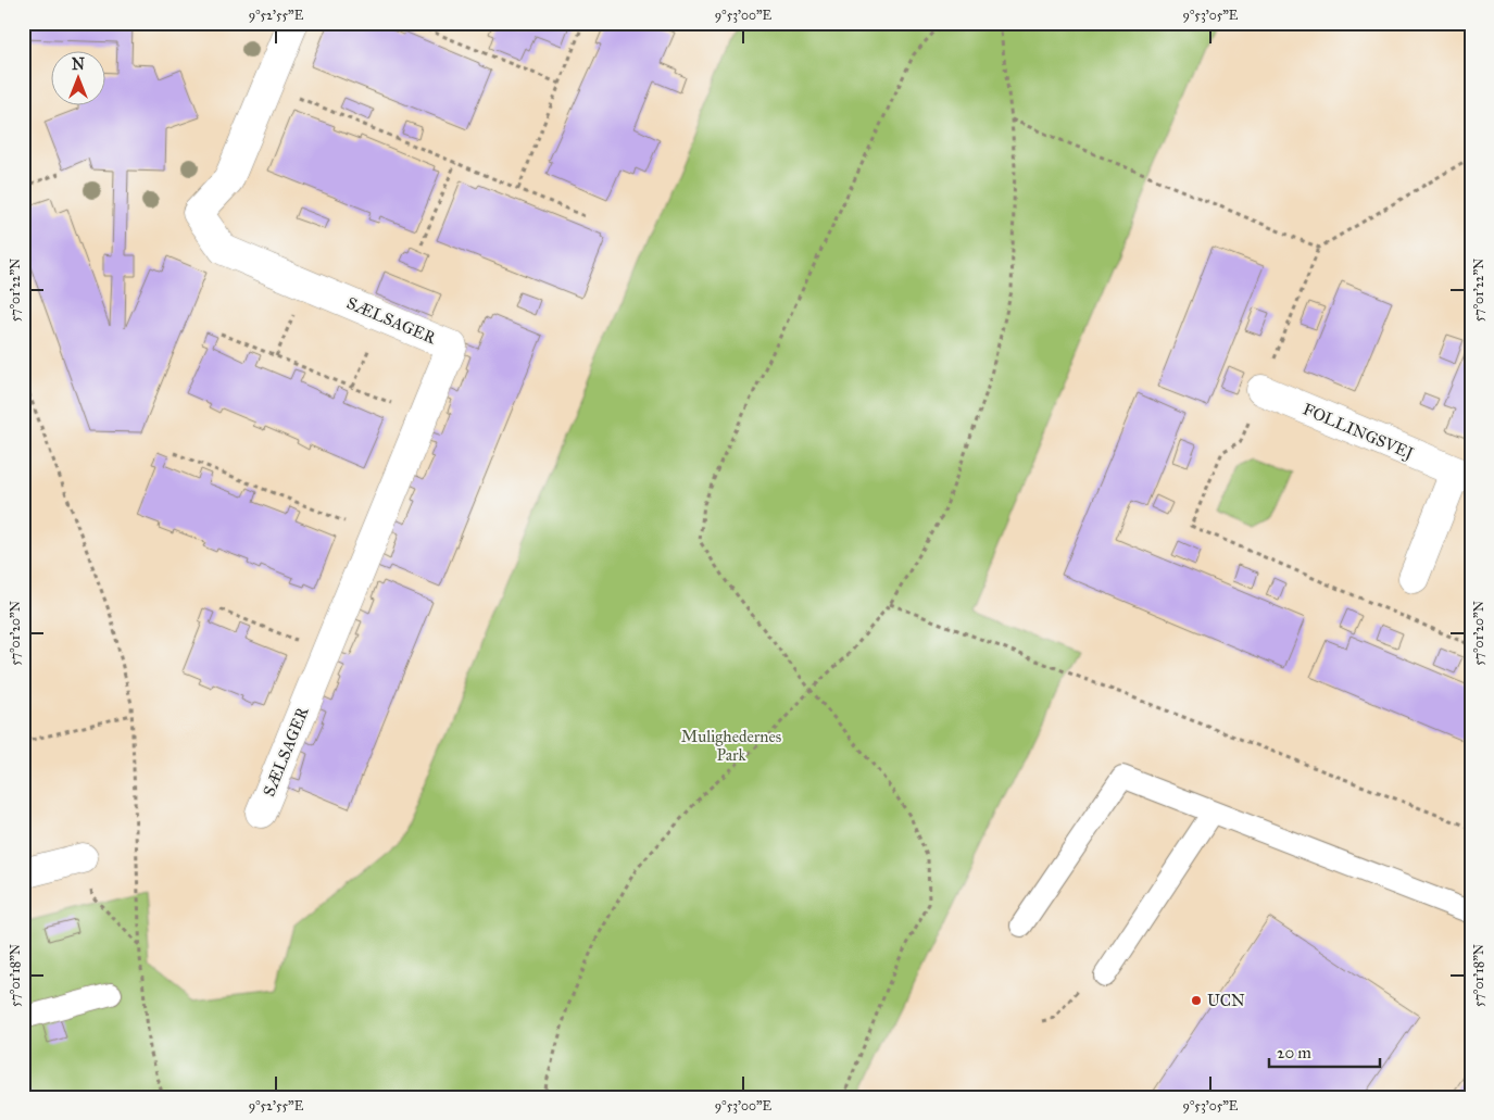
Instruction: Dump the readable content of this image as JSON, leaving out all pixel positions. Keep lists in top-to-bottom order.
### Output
{
  "streets": {
    "street": ["SÆLSAGER", "FOLLINGSVEJ"]
  },
  "parks": ["Mulighedernes Park"],
  "places": ["UCN"],
  "scale_bar": "20 m",
  "north": "top",
  "coordinates": [
    "9°52'55\"E",
    "9°53'00\"E",
    "9°53'05\"E",
    "57°01'22\"N",
    "57°01'20\"N",
    "57°01'18\"N"
  ]
}
